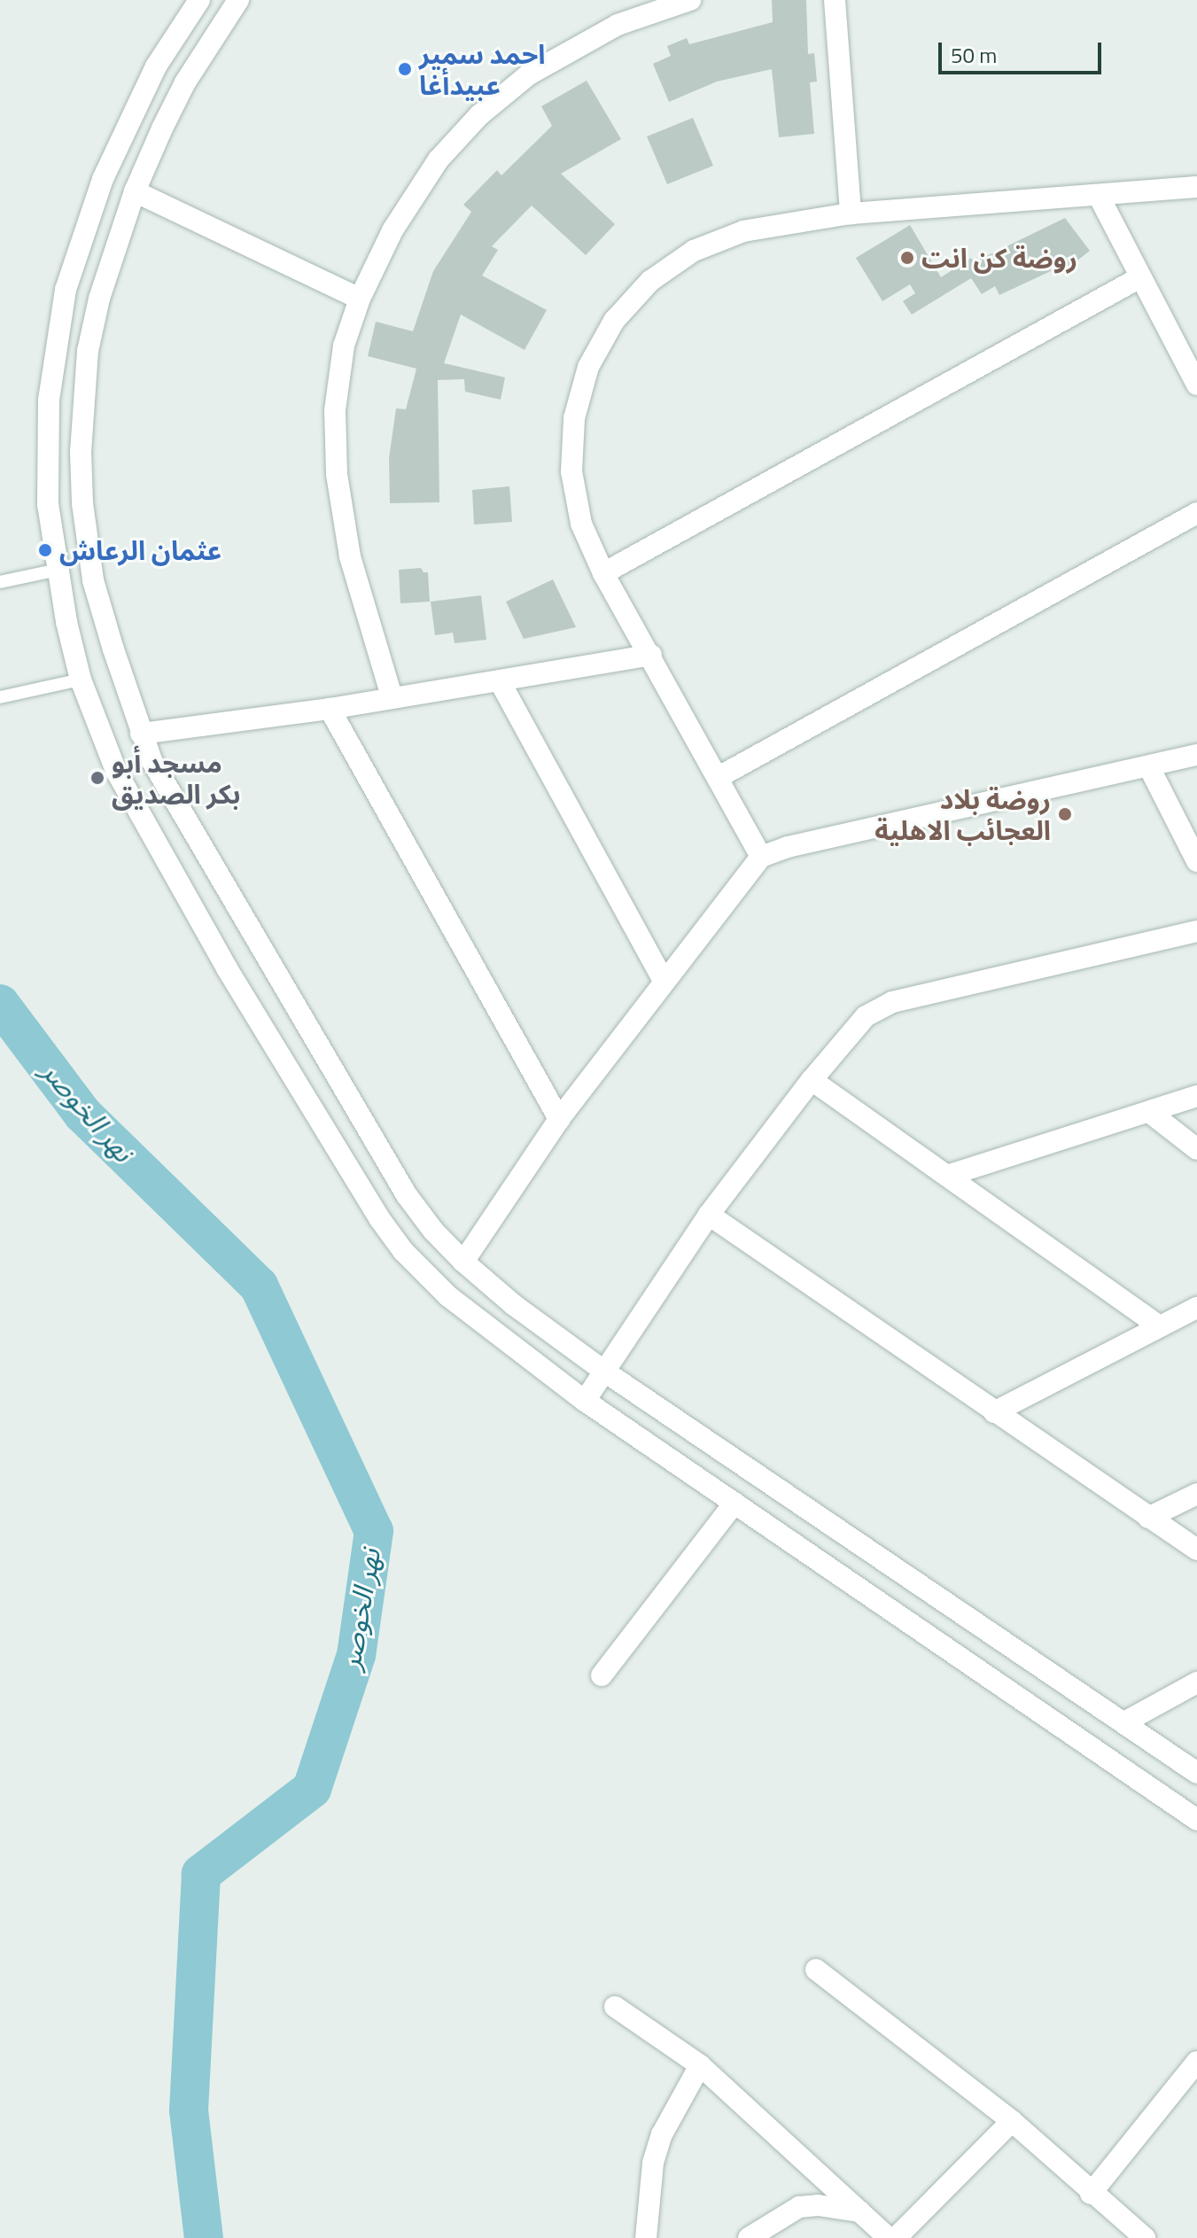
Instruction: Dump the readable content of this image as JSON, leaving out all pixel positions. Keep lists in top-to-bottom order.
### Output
{
  "water": ["نهر الخوصر"],
  "places": [
    "احمد سمير عبيدأغا",
    "روضة كن انت",
    "عثمان الرعاش",
    "مسجد أبو بكر الصديق",
    "روضة بلاد العجائب الاهلية"
  ],
  "scale_bar": "50 m"
}
